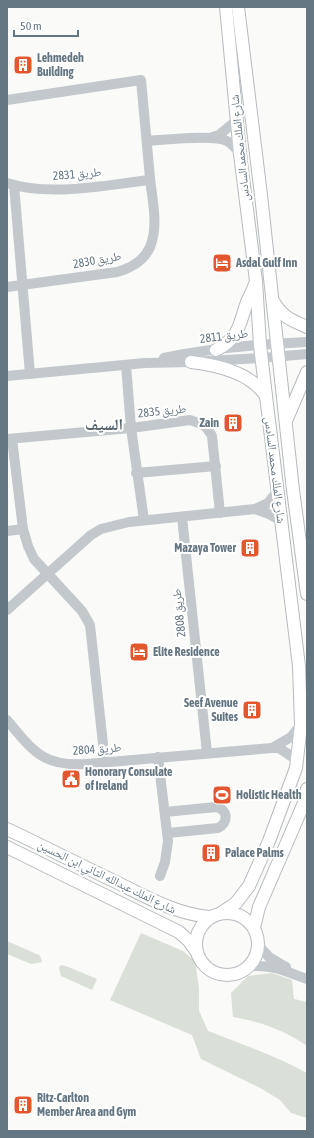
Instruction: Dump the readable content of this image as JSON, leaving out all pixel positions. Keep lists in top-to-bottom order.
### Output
{
  "streets": {
    "main road": ["شارع الملك محمد السادس", "شارع الملك عبدالله الثاني ابن الحسين"],
    "street": [
      "طريق 2831",
      "طريق 2830",
      "طريق 2811",
      "طريق 2835",
      "طريق 2808",
      "طريق 2804"
    ]
  },
  "crossings": [
    ["شارع الملك محمد السادس", "طريق 2811"],
    ["شارع الملك محمد السادس", "شارع الملك عبدالله الثاني ابن الحسين"],
    ["طريق 2831", "طريق 2830"],
    ["طريق 2808", "طريق 2804"]
  ],
  "districts": ["السيف"],
  "places": {
    "building": [
      "Lehmedeh Building",
      "Zain",
      "Mazaya Tower",
      "Seef Avenue Suites",
      "Palace Palms",
      "Ritz-Carlton Member Area and Gym"
    ],
    "hotel": ["Asdal Gulf Inn", "Elite Residence"],
    "public building": ["Honorary Consulate of Ireland"],
    "sports": ["Holistic Health"]
  },
  "scale_bar": "50 m"
}
